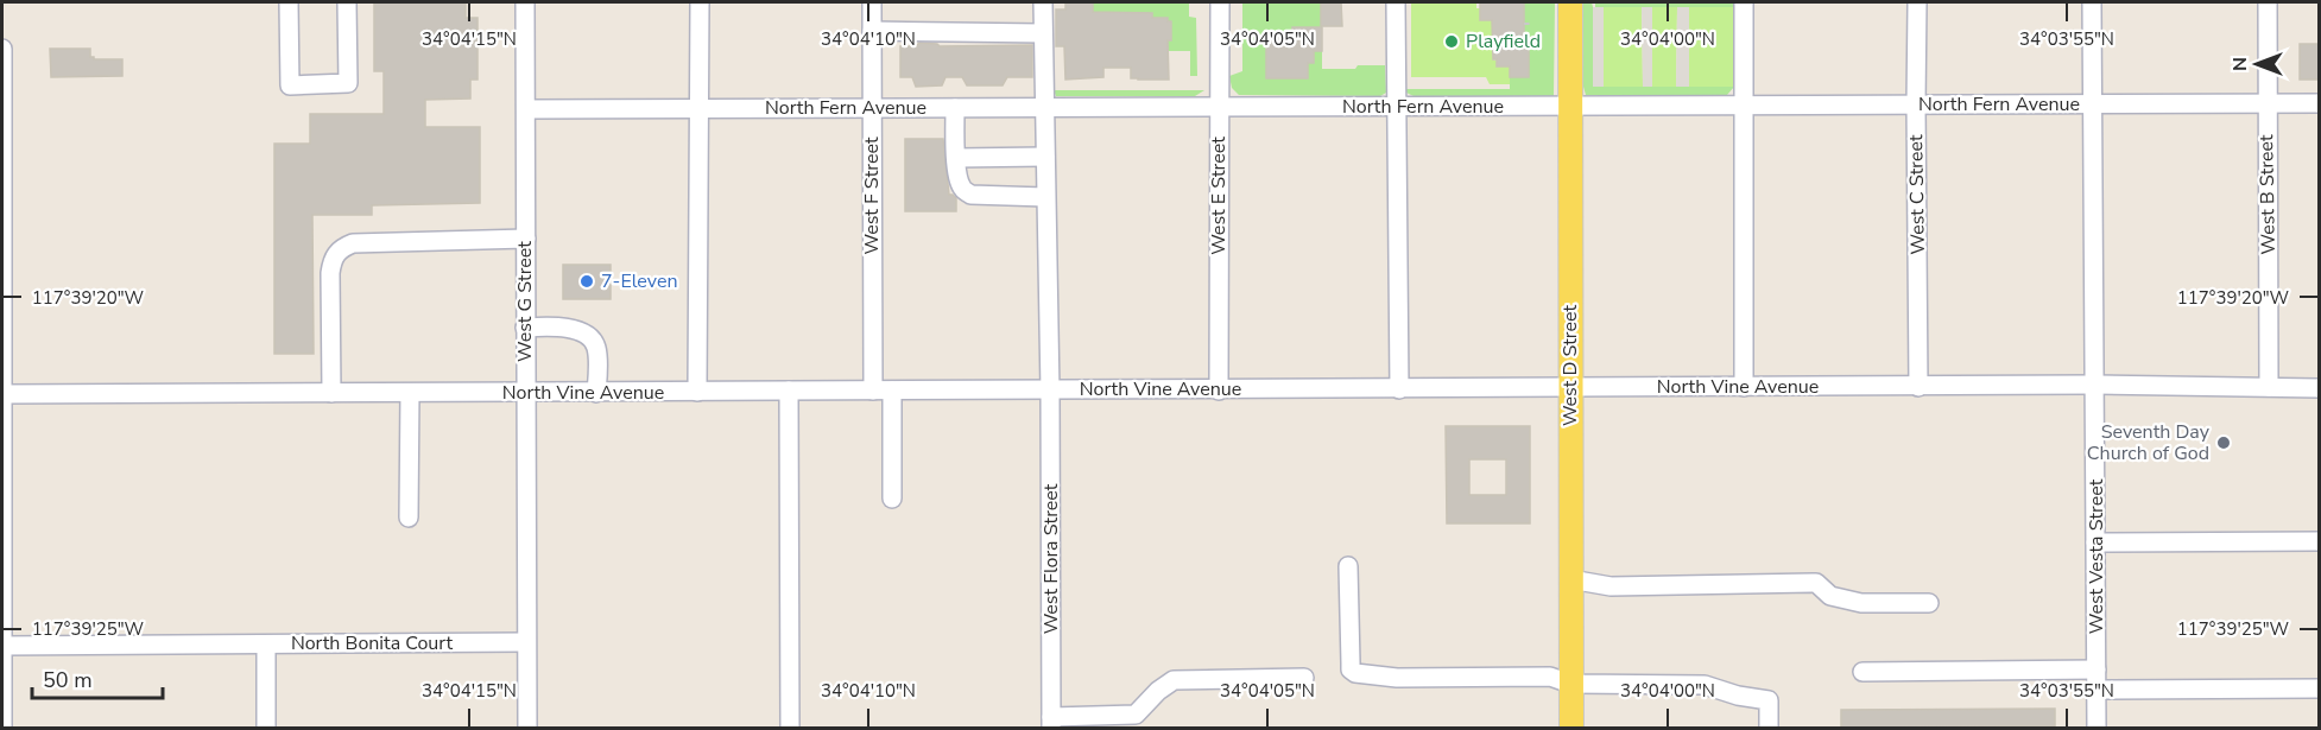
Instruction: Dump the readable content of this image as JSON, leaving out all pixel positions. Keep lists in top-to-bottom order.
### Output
{
  "streets": {
    "main road": ["West D Street"],
    "street": [
      "North Fern Avenue",
      "West C Street",
      "West B Street",
      "West F Street",
      "West E Street",
      "West G Street",
      "North Vine Avenue",
      "West Vesta Street",
      "West Flora Street",
      "North Bonita Court"
    ]
  },
  "crossings": [
    ["North Fern Avenue", "West C Street"],
    ["North Fern Avenue", "West B Street"],
    ["North Fern Avenue", "West F Street"],
    ["North Fern Avenue", "West E Street"],
    ["North Fern Avenue", "West G Street"],
    ["North Fern Avenue", "West D Street"],
    ["North Fern Avenue", "West Vesta Street"],
    ["North Fern Avenue", "West Flora Street"],
    ["West C Street", "North Vine Avenue"],
    ["West B Street", "North Vine Avenue"],
    ["West F Street", "North Vine Avenue"],
    ["West E Street", "North Vine Avenue"],
    ["West G Street", "North Vine Avenue"],
    ["West G Street", "North Bonita Court"],
    ["West D Street", "North Vine Avenue"],
    ["North Vine Avenue", "West Vesta Street"],
    ["North Vine Avenue", "West Flora Street"]
  ],
  "places": ["Playfield", "7-Eleven", "Seventh Day Church of God"],
  "scale_bar": "50 m",
  "north": "left",
  "coordinates": [
    "34°04'15\"N",
    "34°04'10\"N",
    "34°04'05\"N",
    "34°04'00\"N",
    "34°03'55\"N",
    "117°39'20\"W",
    "117°39'25\"W"
  ]
}
